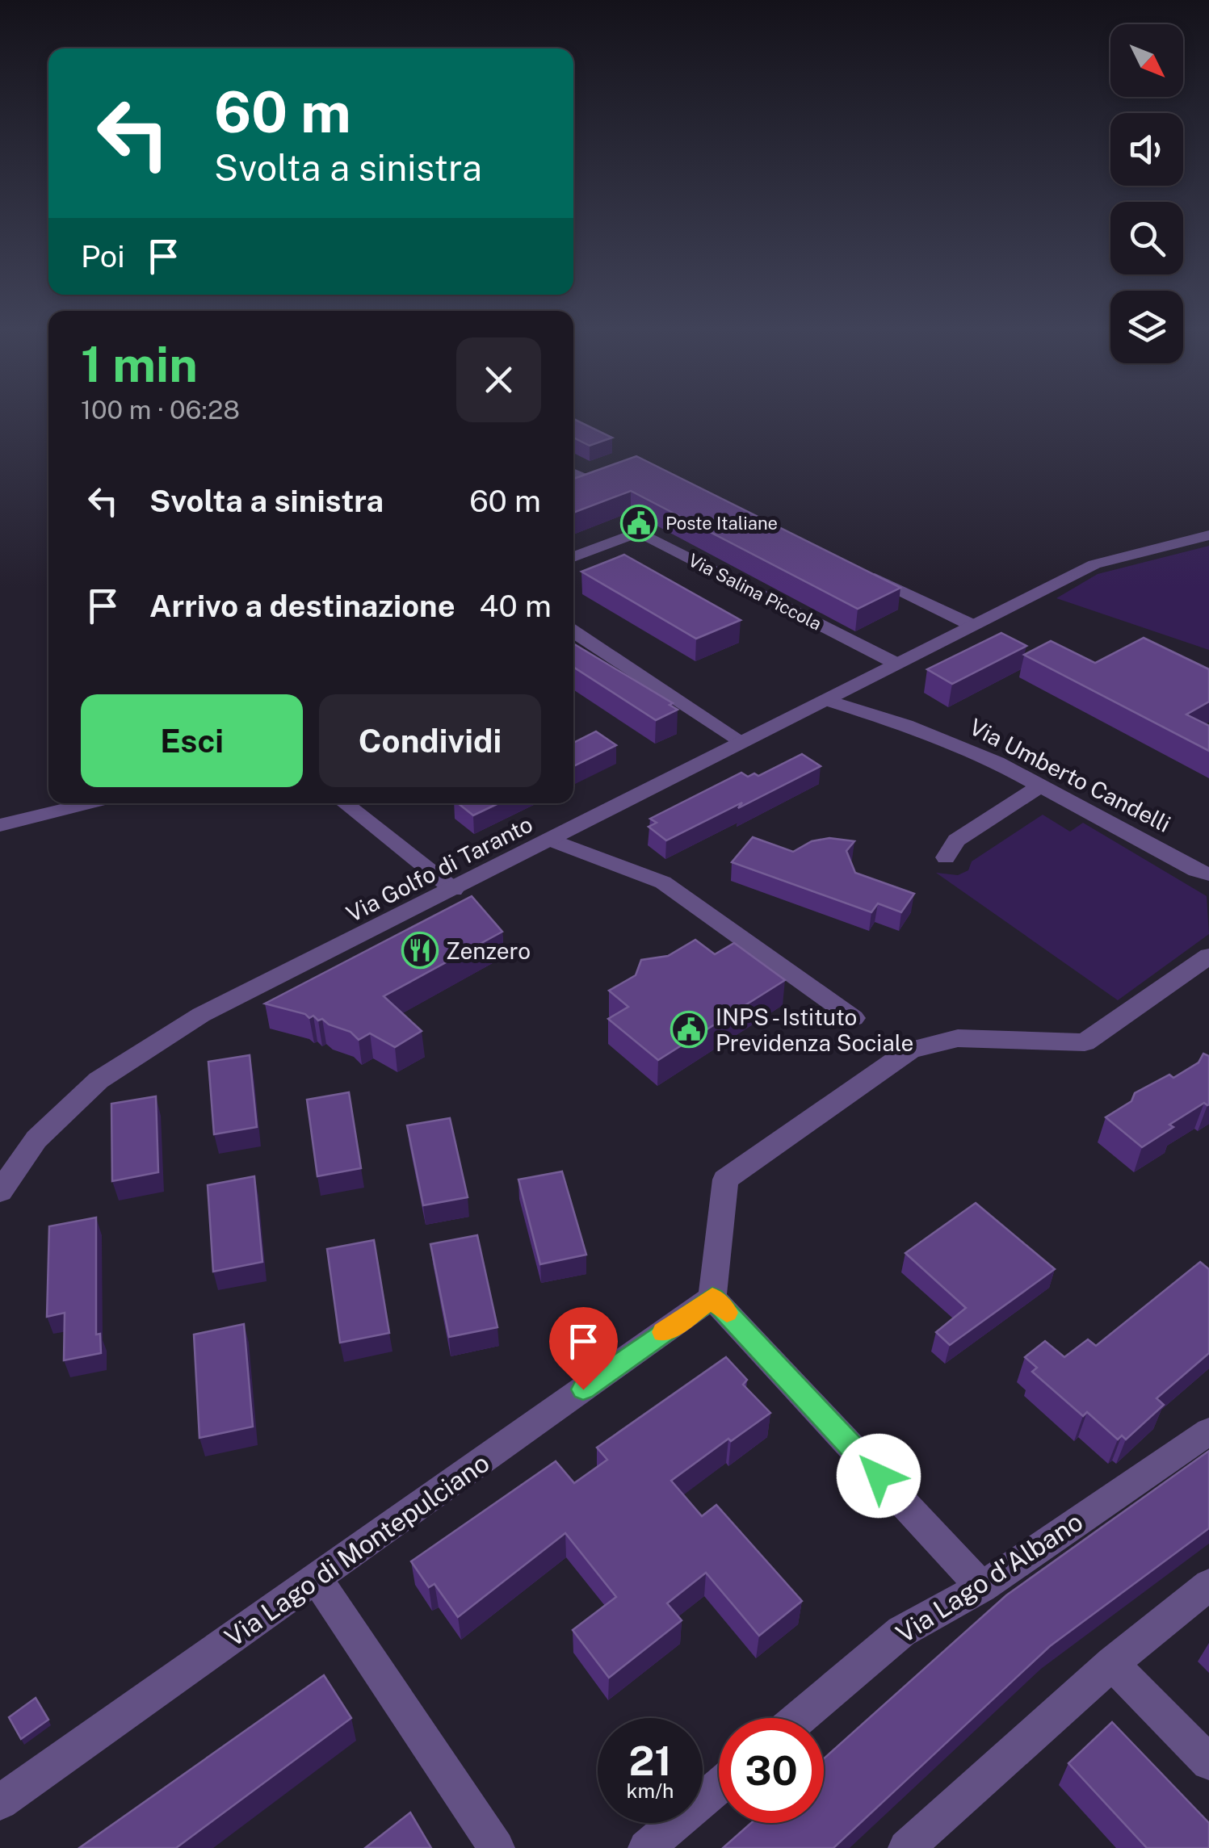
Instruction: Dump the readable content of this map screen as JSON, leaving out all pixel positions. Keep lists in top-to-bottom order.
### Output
{
  "streets": {
    "street": [
      "Via Salina Piccola",
      "Via Umberto Candelli",
      "Via Golfo di Taranto",
      "Via Lago di Montepulciano",
      "Via Lago d'Albano"
    ]
  },
  "crossings": [
    ["Via Salina Piccola", "Via Golfo di Taranto"],
    ["Via Umberto Candelli", "Via Golfo di Taranto"]
  ],
  "places": {
    "public building": ["Poste Italiane", "INPS - Istituto Previdenza Sociale"],
    "restaurant": ["Zenzero"]
  },
  "north": "bottom right",
  "page": {
    "turn": ["60 m", "Svolta a sinistra"],
    "then": "Poi",
    "heading": ["1 min", "100 m · 06:28"],
    "list": [
      {
        "name": "Svolta a sinistra",
        "value": "60 m"
      },
      {
        "name": "Arrivo a destinazione",
        "value": "40 m"
      }
    ],
    "buttons": ["Esci", "Condividi"],
    "speed": "21 km/h",
    "limit": "30"
  }
}
